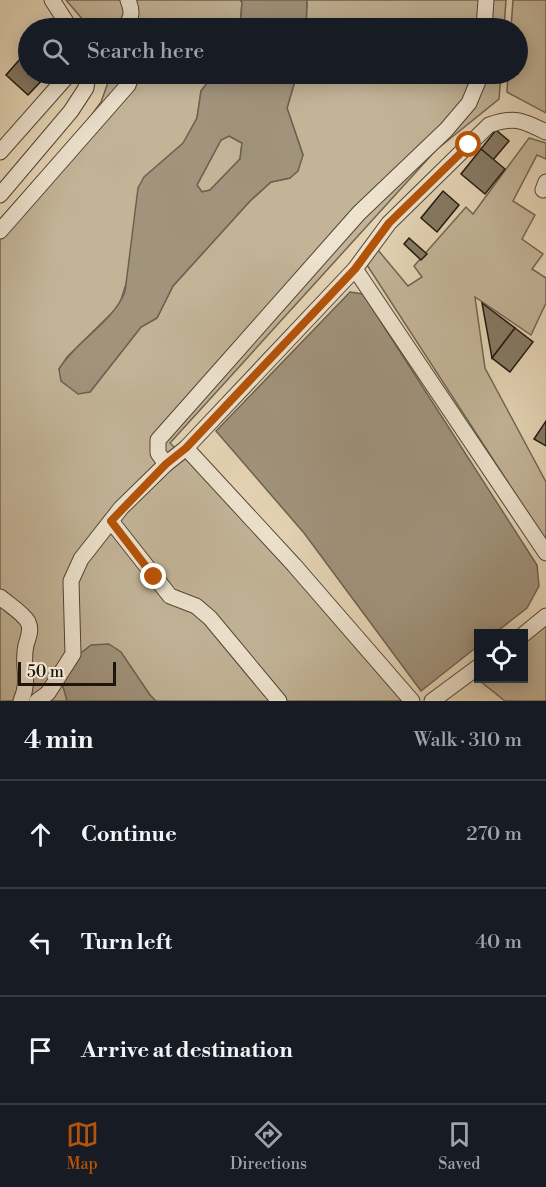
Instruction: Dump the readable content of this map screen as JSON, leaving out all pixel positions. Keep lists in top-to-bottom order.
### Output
{
  "scale_bar": "50 m",
  "page": {
    "search": "Search here",
    "scale": "50 m",
    "heading": ["4 min", "Walk · 310 m"],
    "list": [
      ["Continue", "270 m"],
      ["Turn left", "40 m"],
      "Arrive at destination"
    ],
    "nav": ["Map", "Directions", "Saved"]
  }
}
